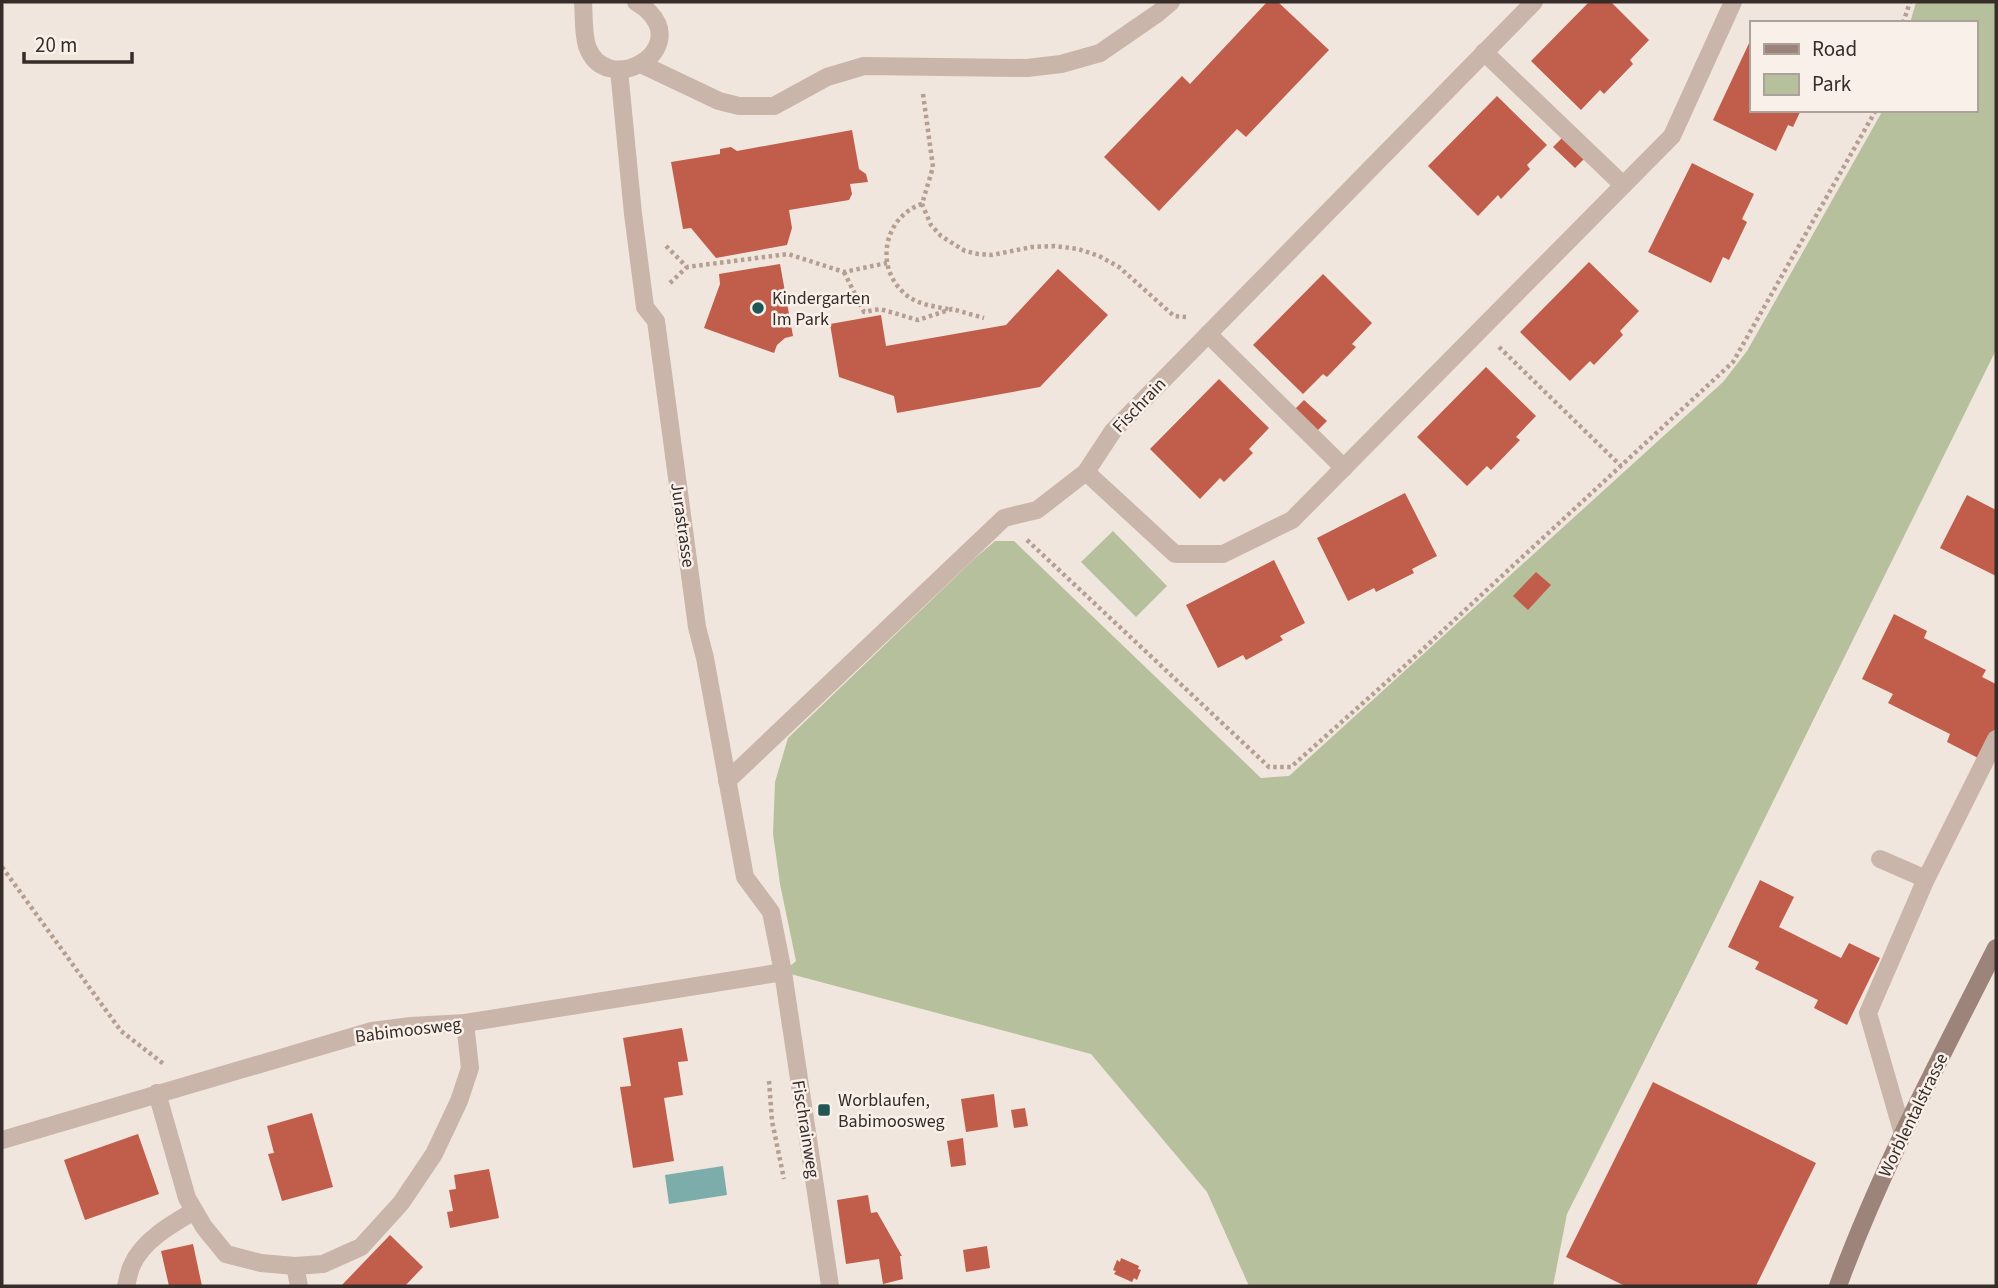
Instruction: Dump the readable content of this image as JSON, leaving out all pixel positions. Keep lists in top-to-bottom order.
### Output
{
  "streets": {
    "main road": ["Worblentalstrasse"],
    "street": [
      "Fischrain",
      "Jurastrasse",
      "Babimoosweg",
      "Fischrainweg"
    ]
  },
  "crossings": [
    ["Jurastrasse", "Babimoosweg"],
    ["Jurastrasse", "Fischrainweg"],
    ["Babimoosweg", "Fischrainweg"]
  ],
  "places": {
    "other": ["Kindergarten Im Park"],
    "transit": ["Worblaufen, Babimoosweg"]
  },
  "legend": ["Road", "Park"],
  "scale_bar": "20 m"
}
